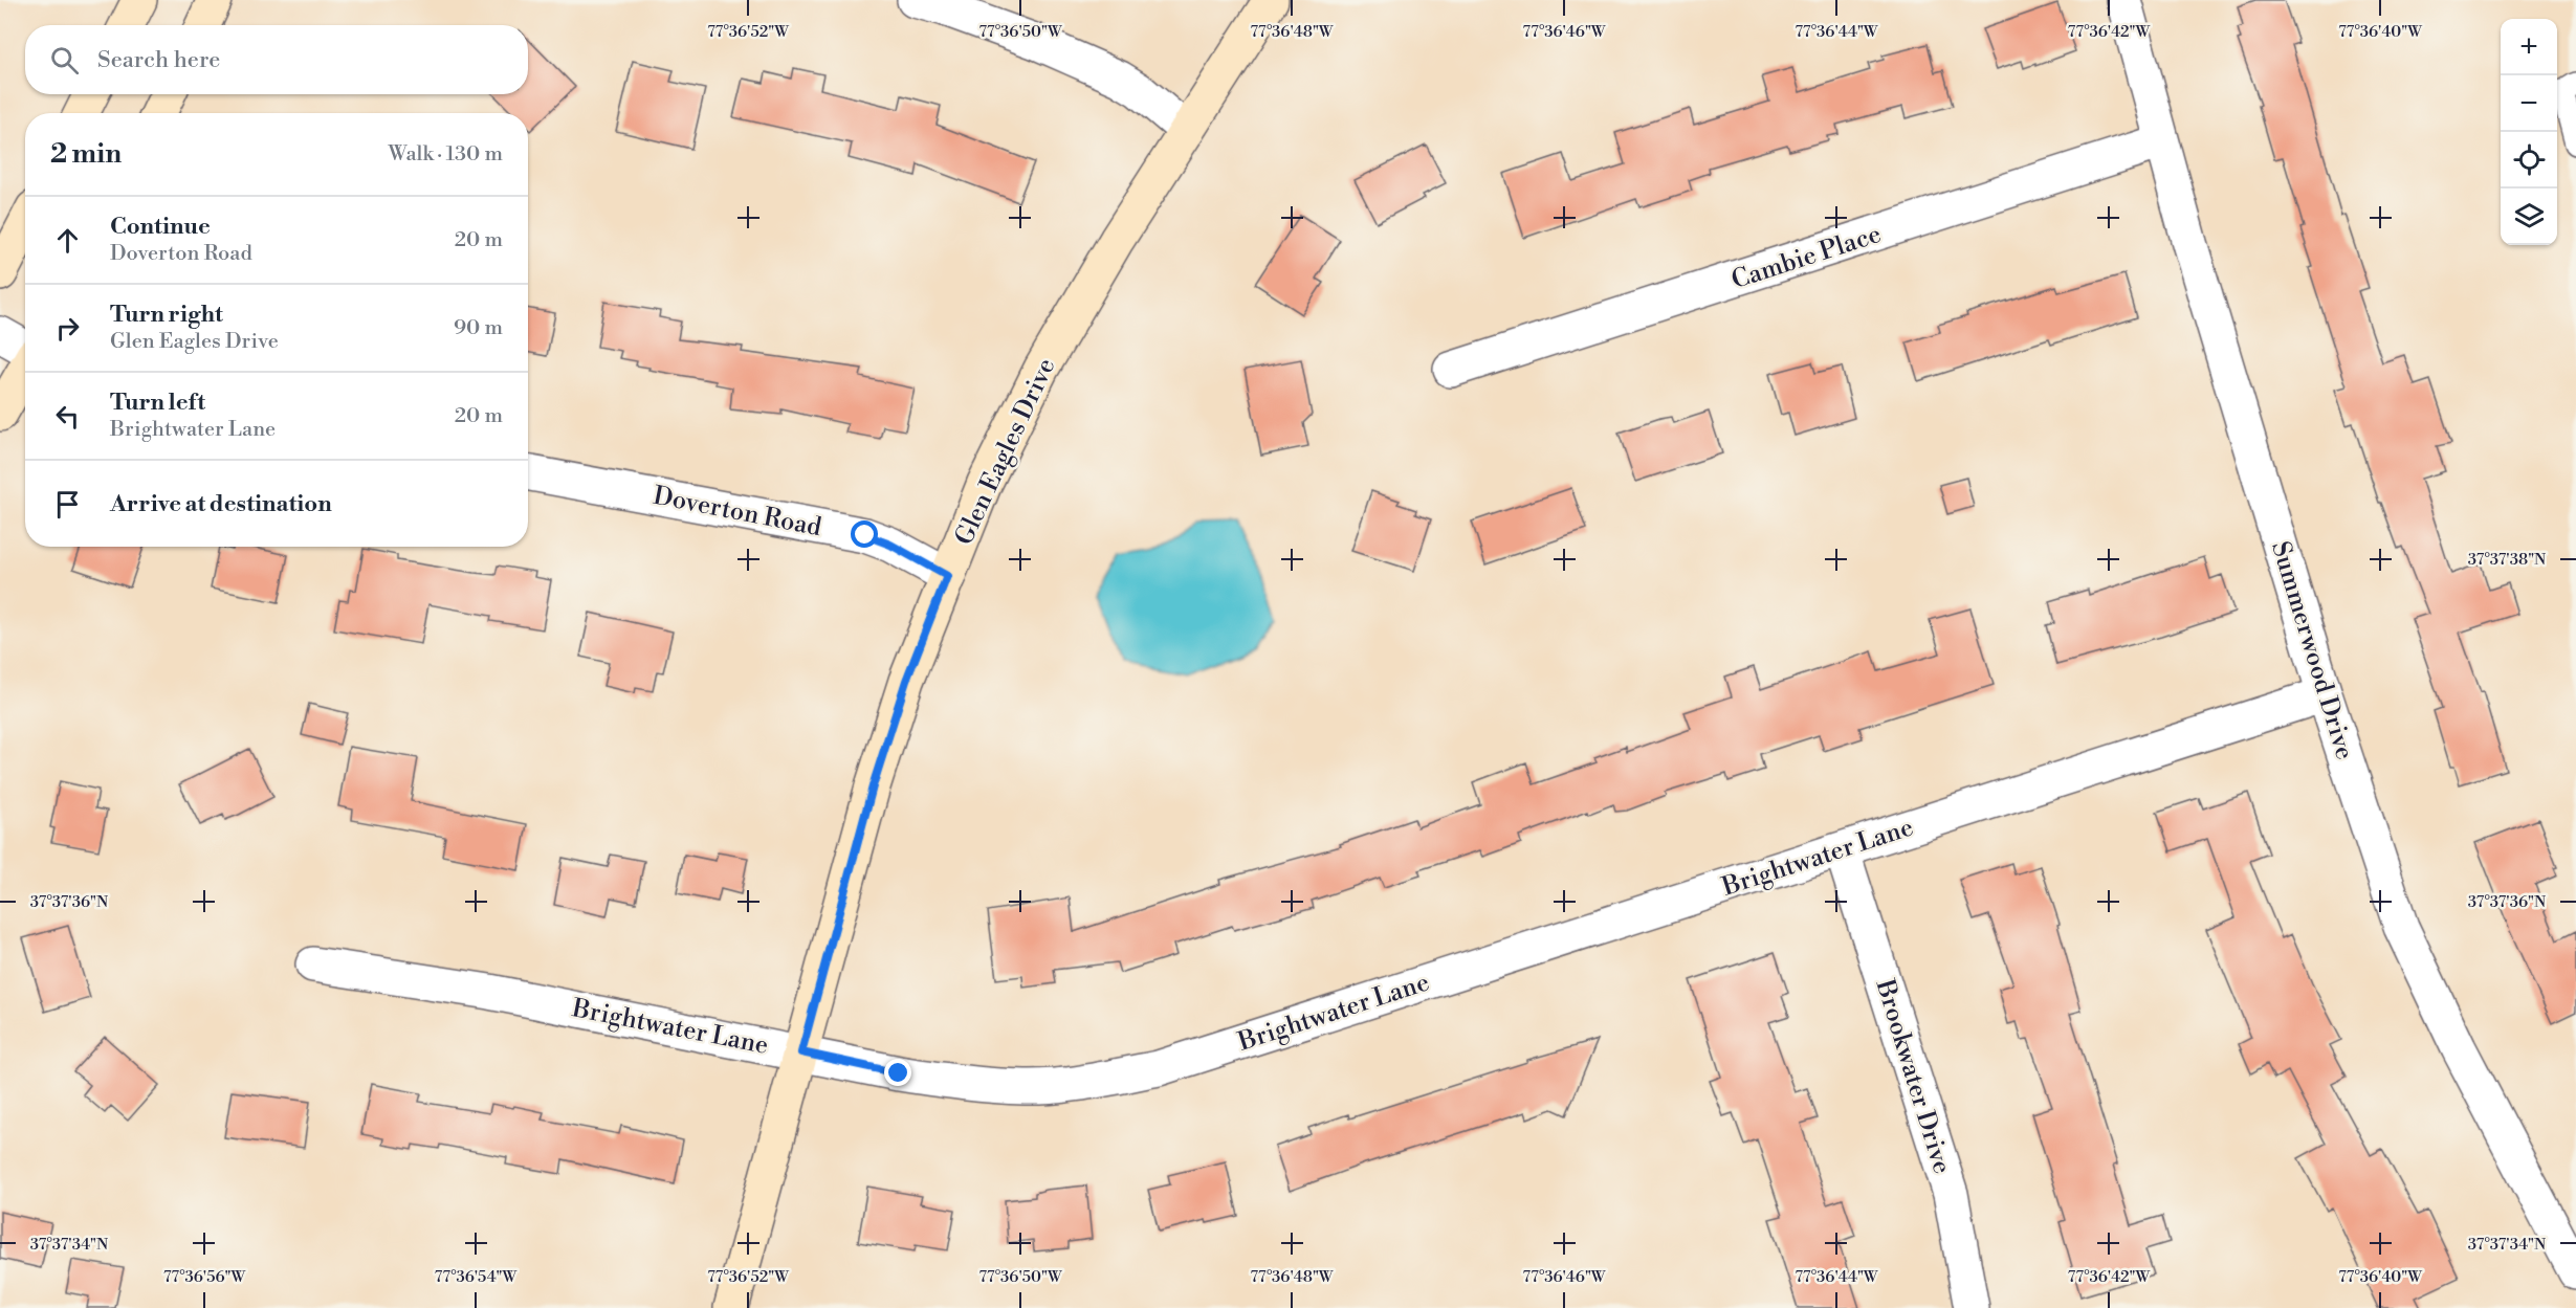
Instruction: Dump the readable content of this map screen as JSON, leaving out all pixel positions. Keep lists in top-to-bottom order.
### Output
{
  "streets": {
    "street": [
      "Cambie Place",
      "Glen Eagles Drive",
      "Doverton Road",
      "Summerwood Drive",
      "Brightwater Lane",
      "Brookwater Drive"
    ]
  },
  "crossings": [
    ["Cambie Place", "Summerwood Drive"],
    ["Glen Eagles Drive", "Doverton Road"],
    ["Glen Eagles Drive", "Brightwater Lane"],
    ["Summerwood Drive", "Brightwater Lane"],
    ["Brightwater Lane", "Brookwater Drive"]
  ],
  "page": {
    "map_buttons": ["+", "−"],
    "search": "Search here",
    "heading": ["2 min", "Walk · 130 m"],
    "list": [
      ["Continue", "Doverton Road", "20 m"],
      ["Turn right", "Glen Eagles Drive", "90 m"],
      ["Turn left", "Brightwater Lane", "20 m"],
      "Arrive at destination"
    ]
  },
  "coordinates": [
    "77°36'52\"W",
    "77°36'50\"W",
    "77°36'48\"W",
    "77°36'46\"W",
    "77°36'44\"W",
    "77°36'42\"W",
    "77°36'40\"W",
    "37°37'38\"N",
    "37°37'36\"N",
    "37°37'34\"N",
    "77°36'56\"W",
    "77°36'54\"W"
  ]
}
